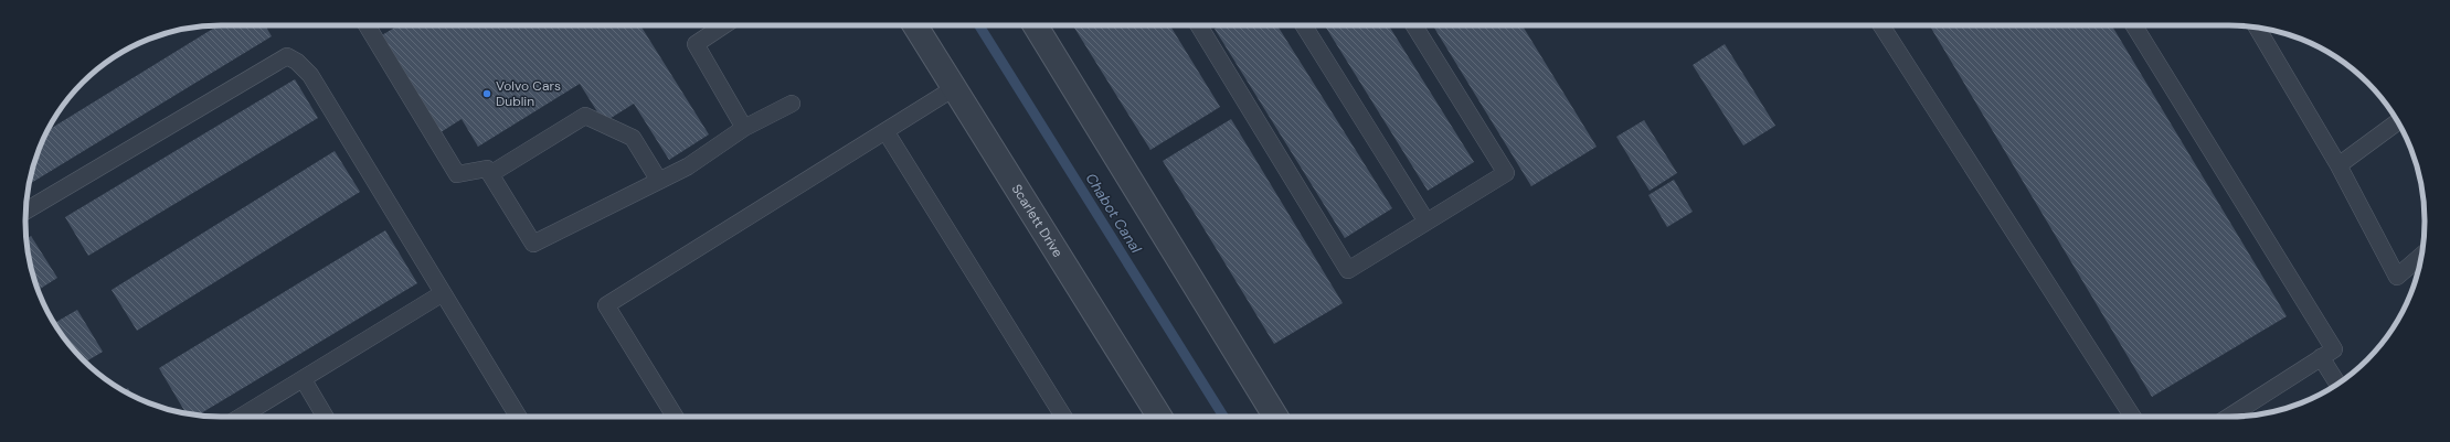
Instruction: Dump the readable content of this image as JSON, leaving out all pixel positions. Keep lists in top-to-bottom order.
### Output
{
  "streets": {
    "street": ["Scarlett Drive"]
  },
  "water": ["Chabot Canal"],
  "places": ["Volvo Cars Dublin"]
}
